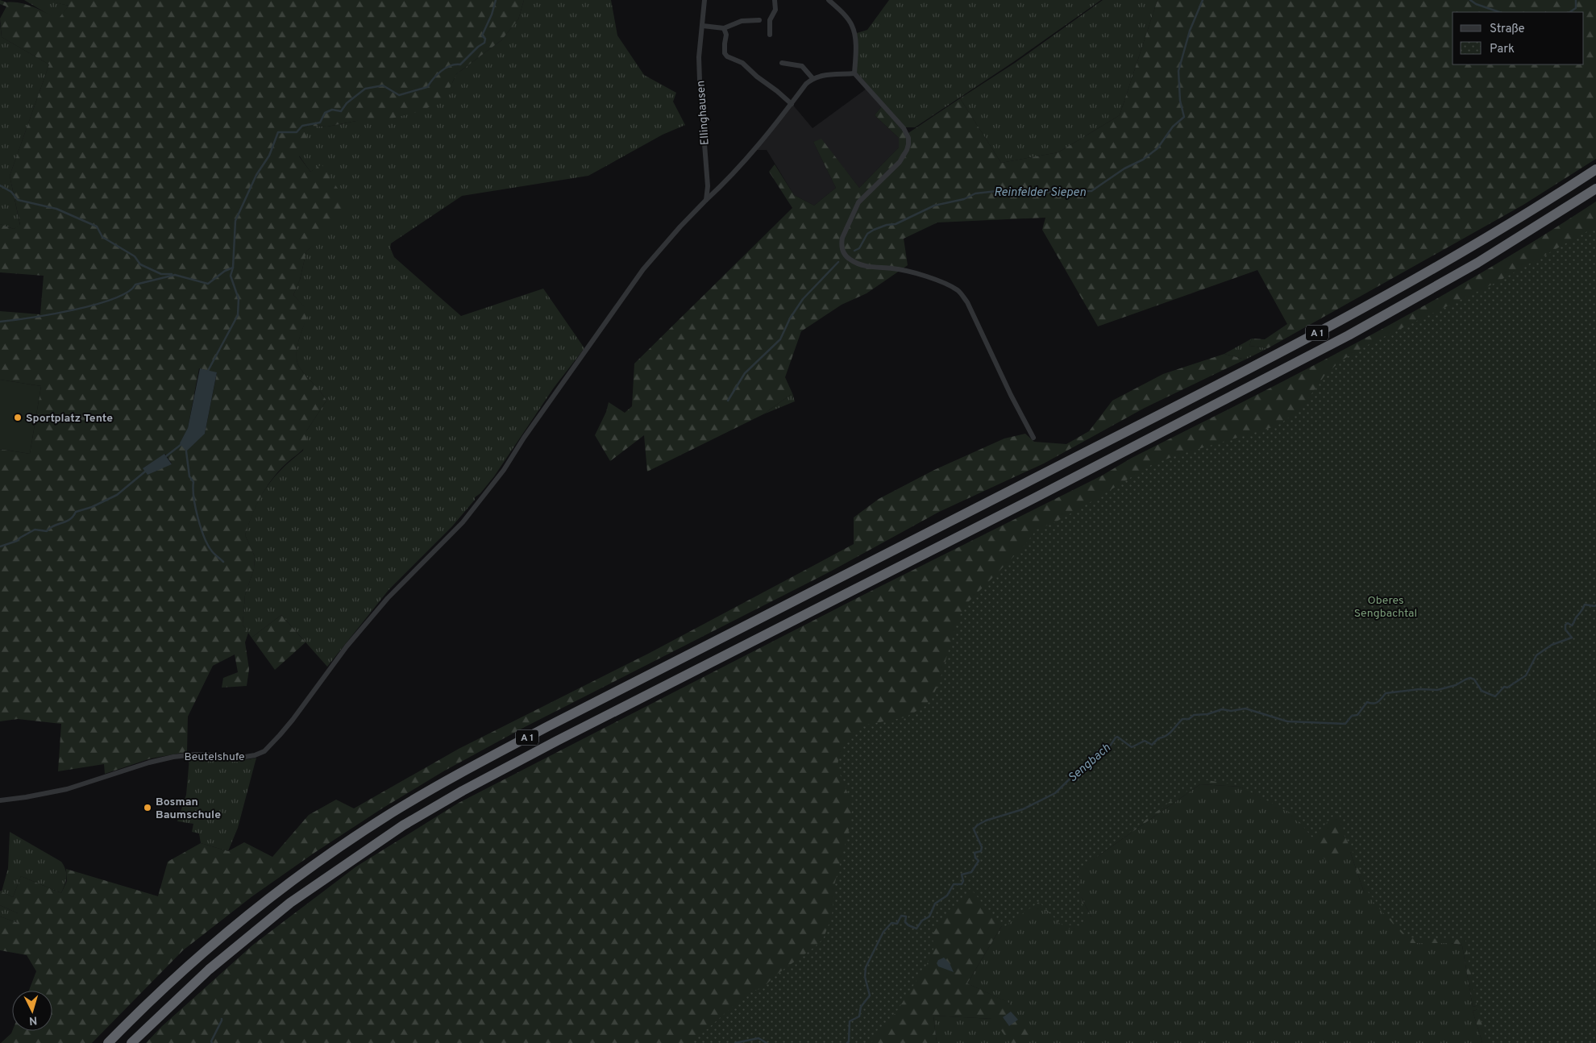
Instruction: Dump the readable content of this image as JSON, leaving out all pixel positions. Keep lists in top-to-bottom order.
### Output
{
  "streets": {
    "highway": ["A 1"],
    "street": ["Ellinghausen", "Beutelshufe"]
  },
  "crossings": [
    ["Ellinghausen", "Beutelshufe"]
  ],
  "water": ["Reinfelder Siepen", "Sengbach"],
  "parks": ["Oberes Sengbachtal"],
  "places": ["Sportplatz Tente", "Bosman Baumschule"],
  "legend": ["Straße", "Park"],
  "north": "bottom"
}
